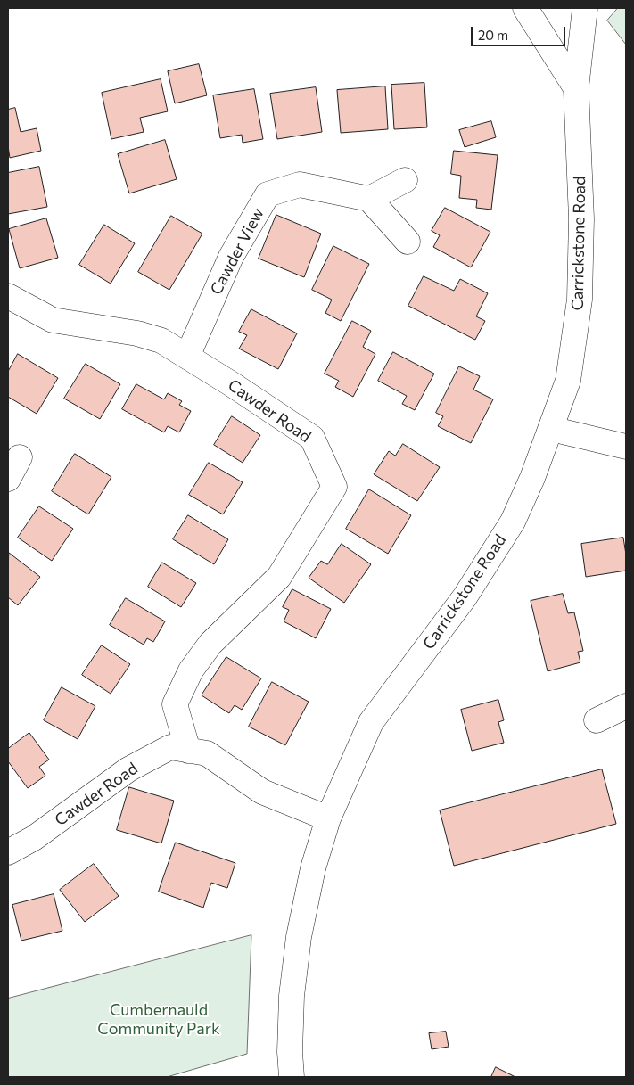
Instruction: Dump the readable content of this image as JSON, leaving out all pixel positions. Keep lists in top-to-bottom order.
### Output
{
  "streets": {
    "street": ["Carrickstone Road", "Cawder View", "Cawder Road"]
  },
  "crossings": [
    ["Carrickstone Road", "Cawder Road"],
    ["Cawder View", "Cawder Road"]
  ],
  "parks": ["Cumbernauld Community Park"],
  "scale_bar": "20 m"
}
